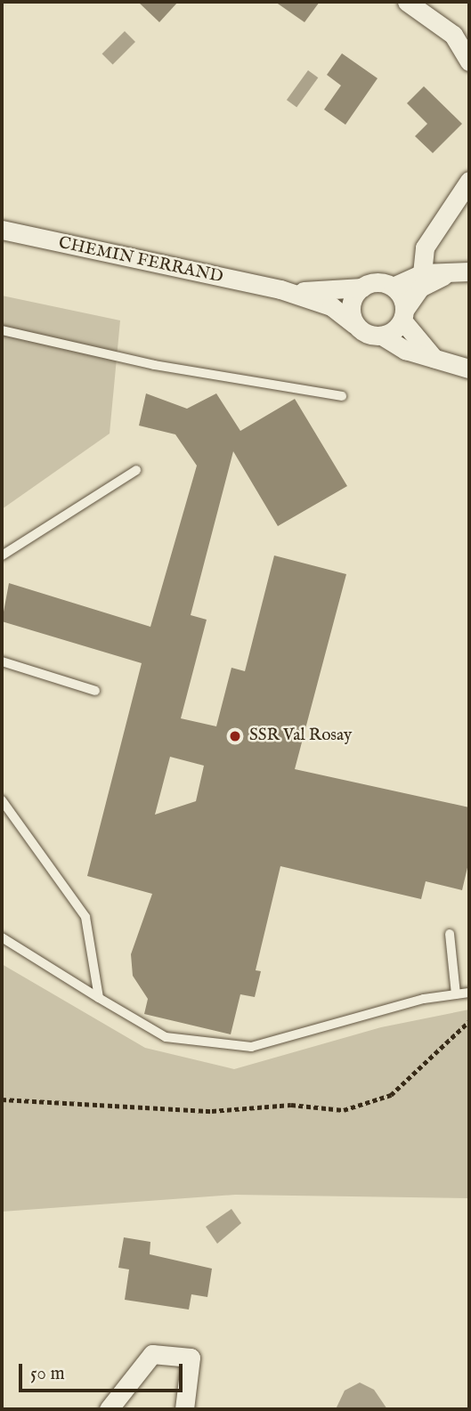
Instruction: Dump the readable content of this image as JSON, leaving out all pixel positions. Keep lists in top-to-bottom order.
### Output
{
  "streets": {
    "street": ["CHEMIN FERRAND"]
  },
  "places": ["SSR Val Rosay"],
  "scale_bar": "50 m"
}
